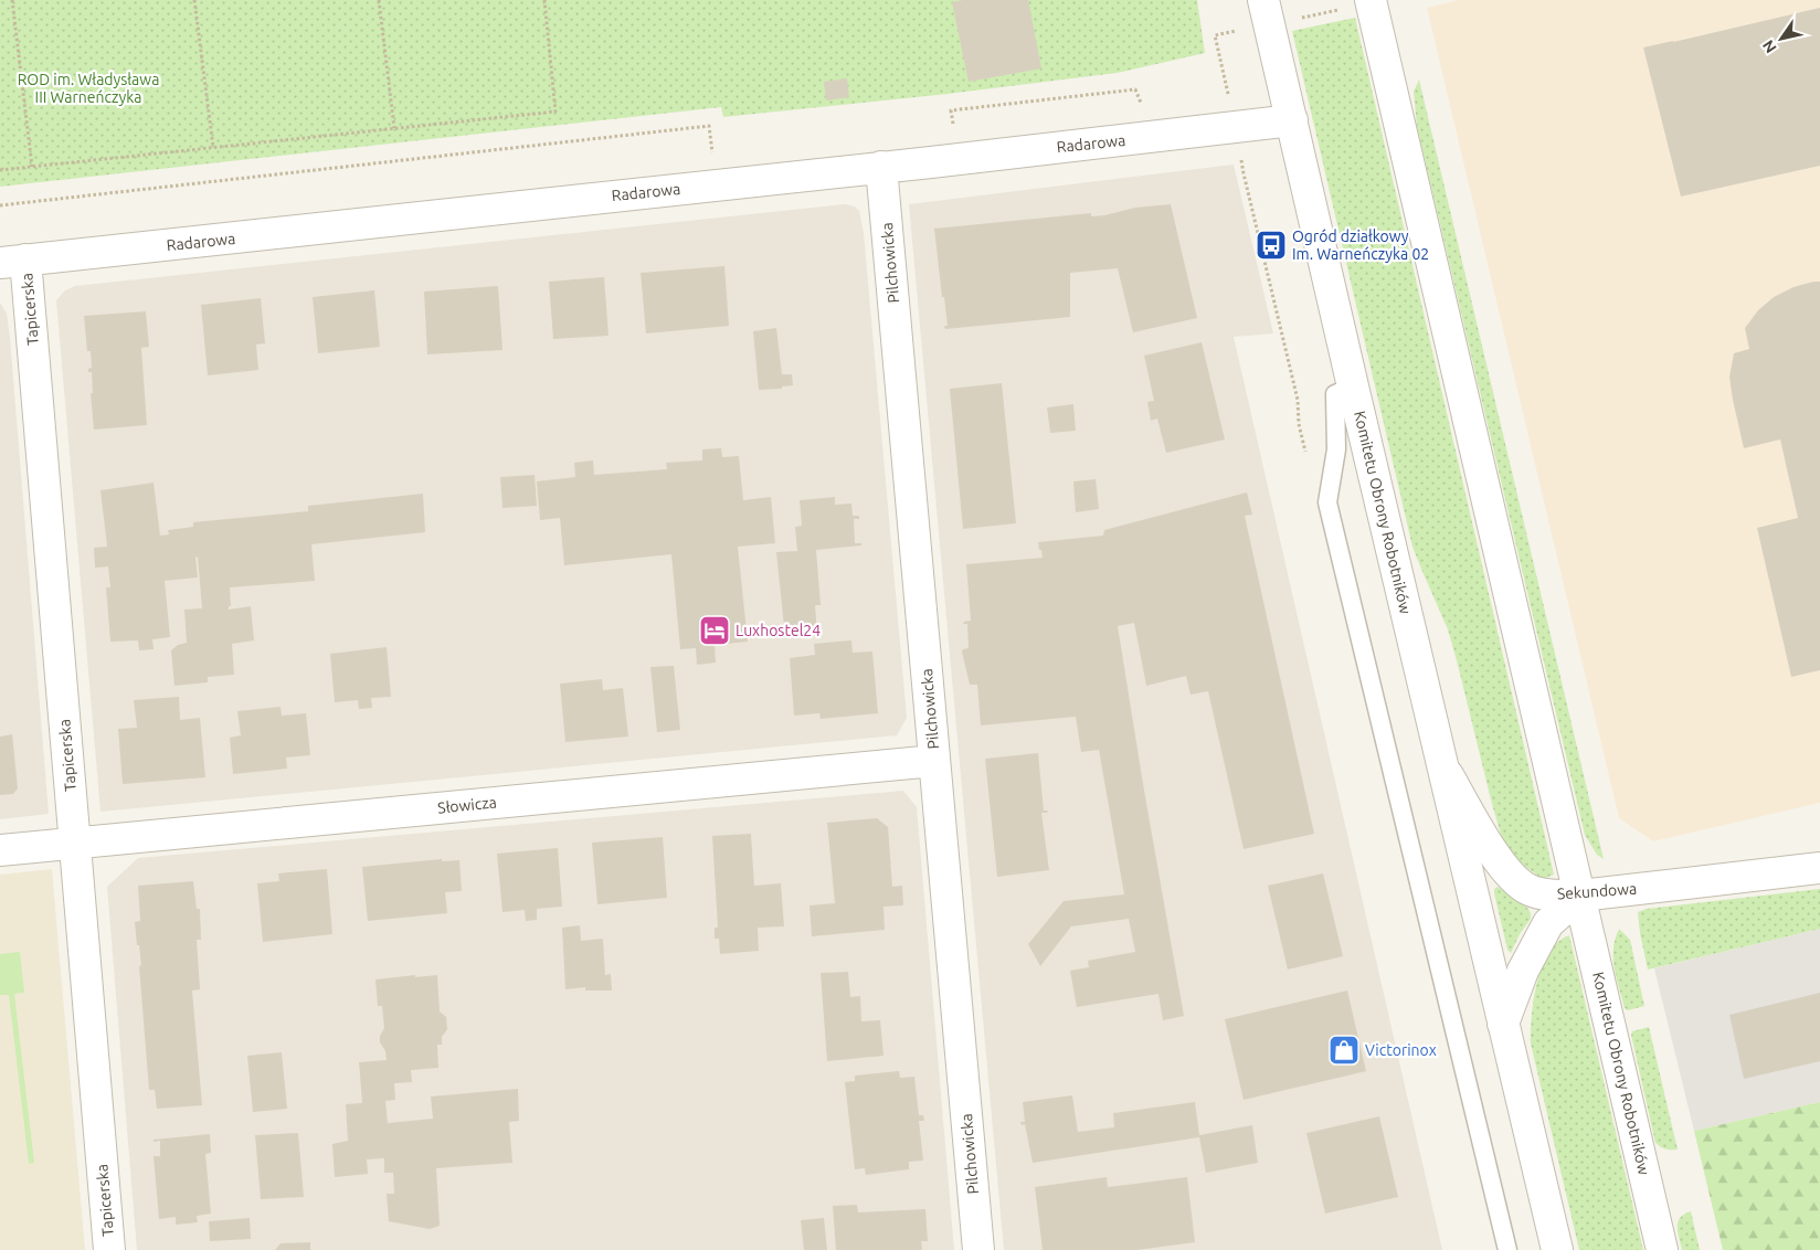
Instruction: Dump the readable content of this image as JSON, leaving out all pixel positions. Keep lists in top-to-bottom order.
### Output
{
  "streets": {
    "street": [
      "Radarowa",
      "Pilchowicka",
      "Tapicerska",
      "Komitetu Obrony Robotników",
      "Słowicza",
      "Sekundowa"
    ]
  },
  "crossings": [
    ["Radarowa", "Pilchowicka"],
    ["Radarowa", "Tapicerska"],
    ["Radarowa", "Komitetu Obrony Robotników"],
    ["Pilchowicka", "Słowicza"],
    ["Tapicerska", "Słowicza"],
    ["Komitetu Obrony Robotników", "Sekundowa"]
  ],
  "parks": ["ROD im. Władysława III Warneńczyka"],
  "places": {
    "bus stop": ["Ogród działkowy Im. Warneńczyka 02"],
    "hotel": ["Luxhostel24"],
    "shop": ["Victorinox"]
  },
  "north": "bottom left"
}
